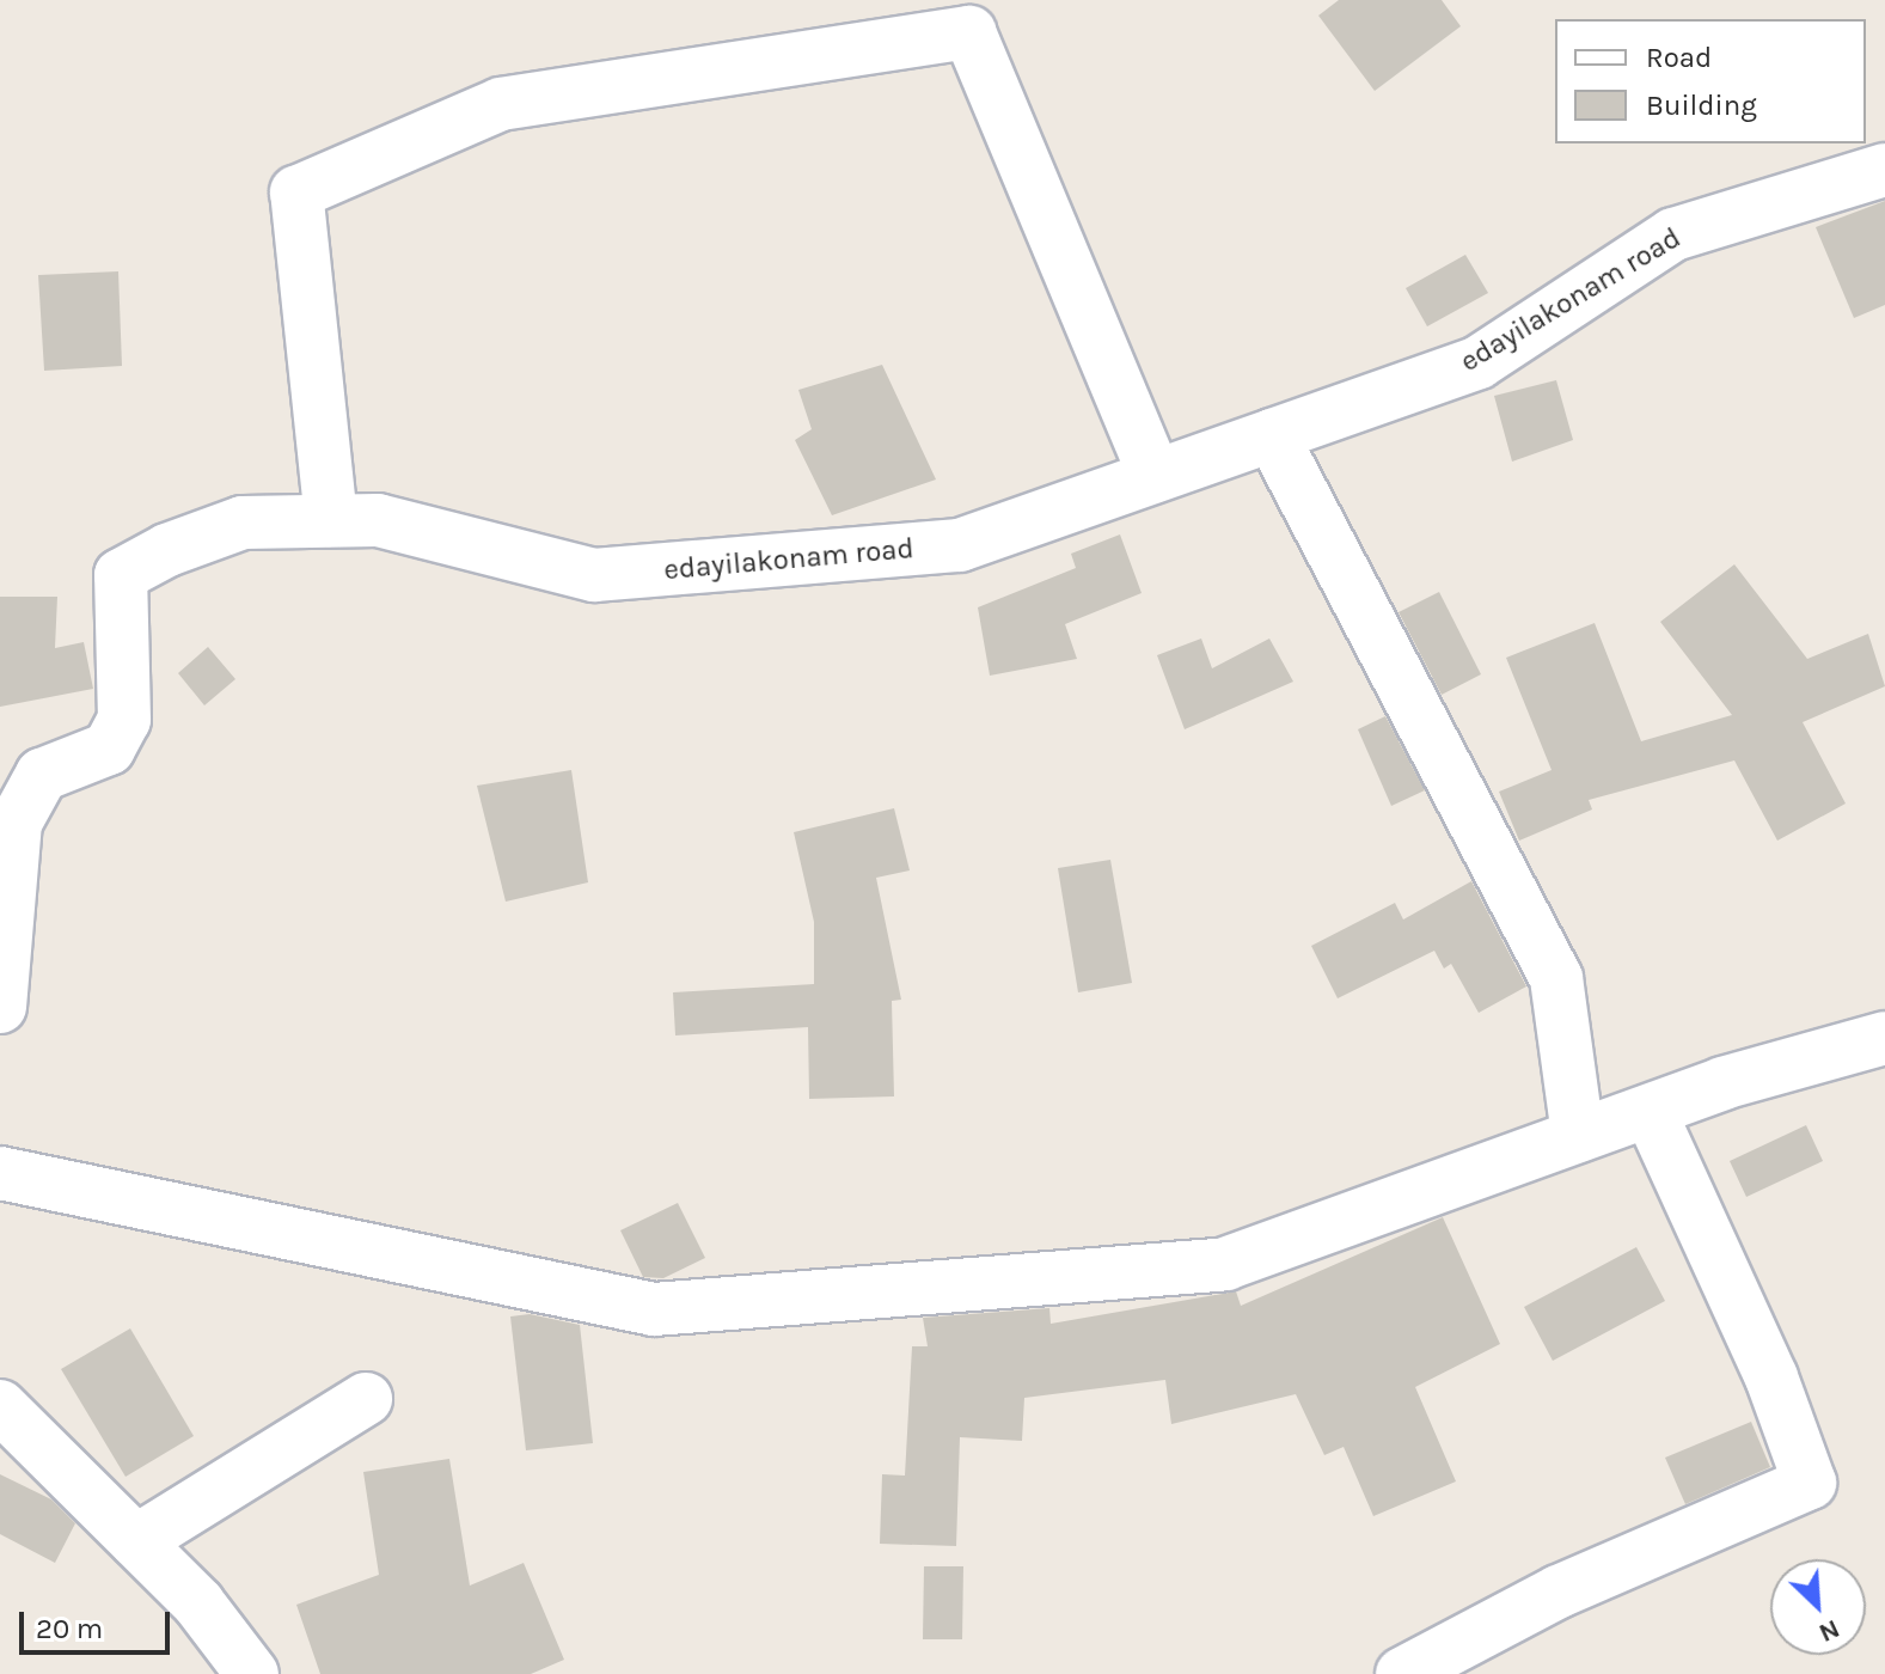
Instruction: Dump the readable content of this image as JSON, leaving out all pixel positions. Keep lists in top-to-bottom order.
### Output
{
  "streets": {
    "street": ["edayilakonam road"]
  },
  "legend": ["Road", "Building"],
  "scale_bar": "20 m",
  "north": "bottom right"
}
